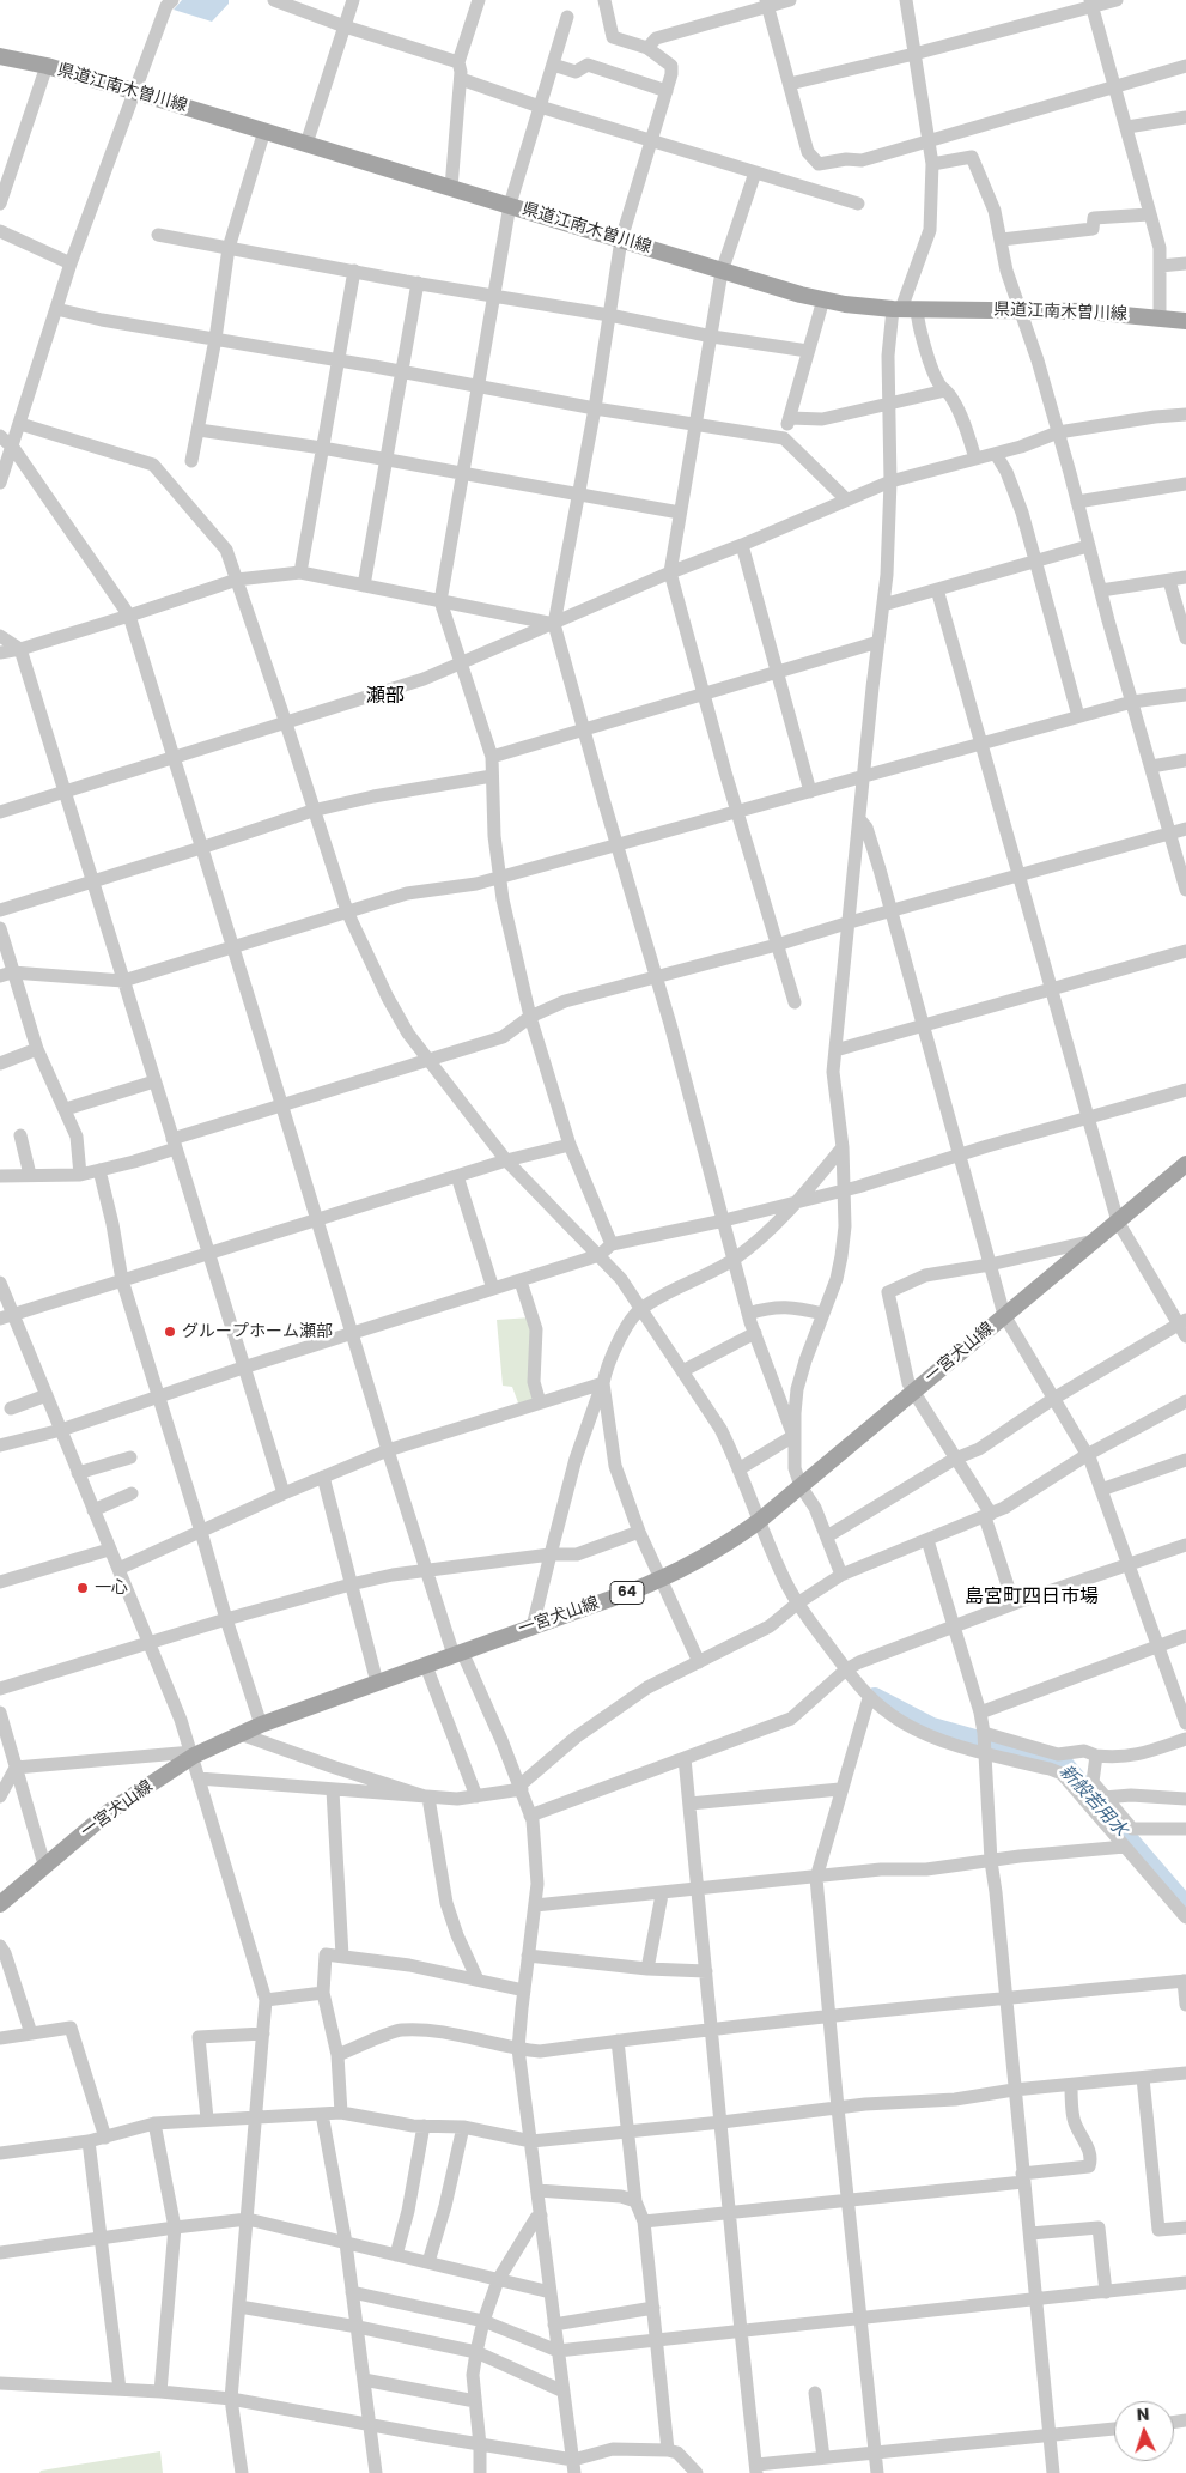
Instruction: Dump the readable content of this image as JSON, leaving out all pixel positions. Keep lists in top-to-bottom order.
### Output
{
  "streets": {
    "main road": ["県道江南木曽川線", "一宮犬山線", "64"]
  },
  "districts": ["瀬部", "島宮町四日市場"],
  "water": ["新般若用水"],
  "places": ["グループホーム瀬部", "一心"],
  "north": "top"
}
